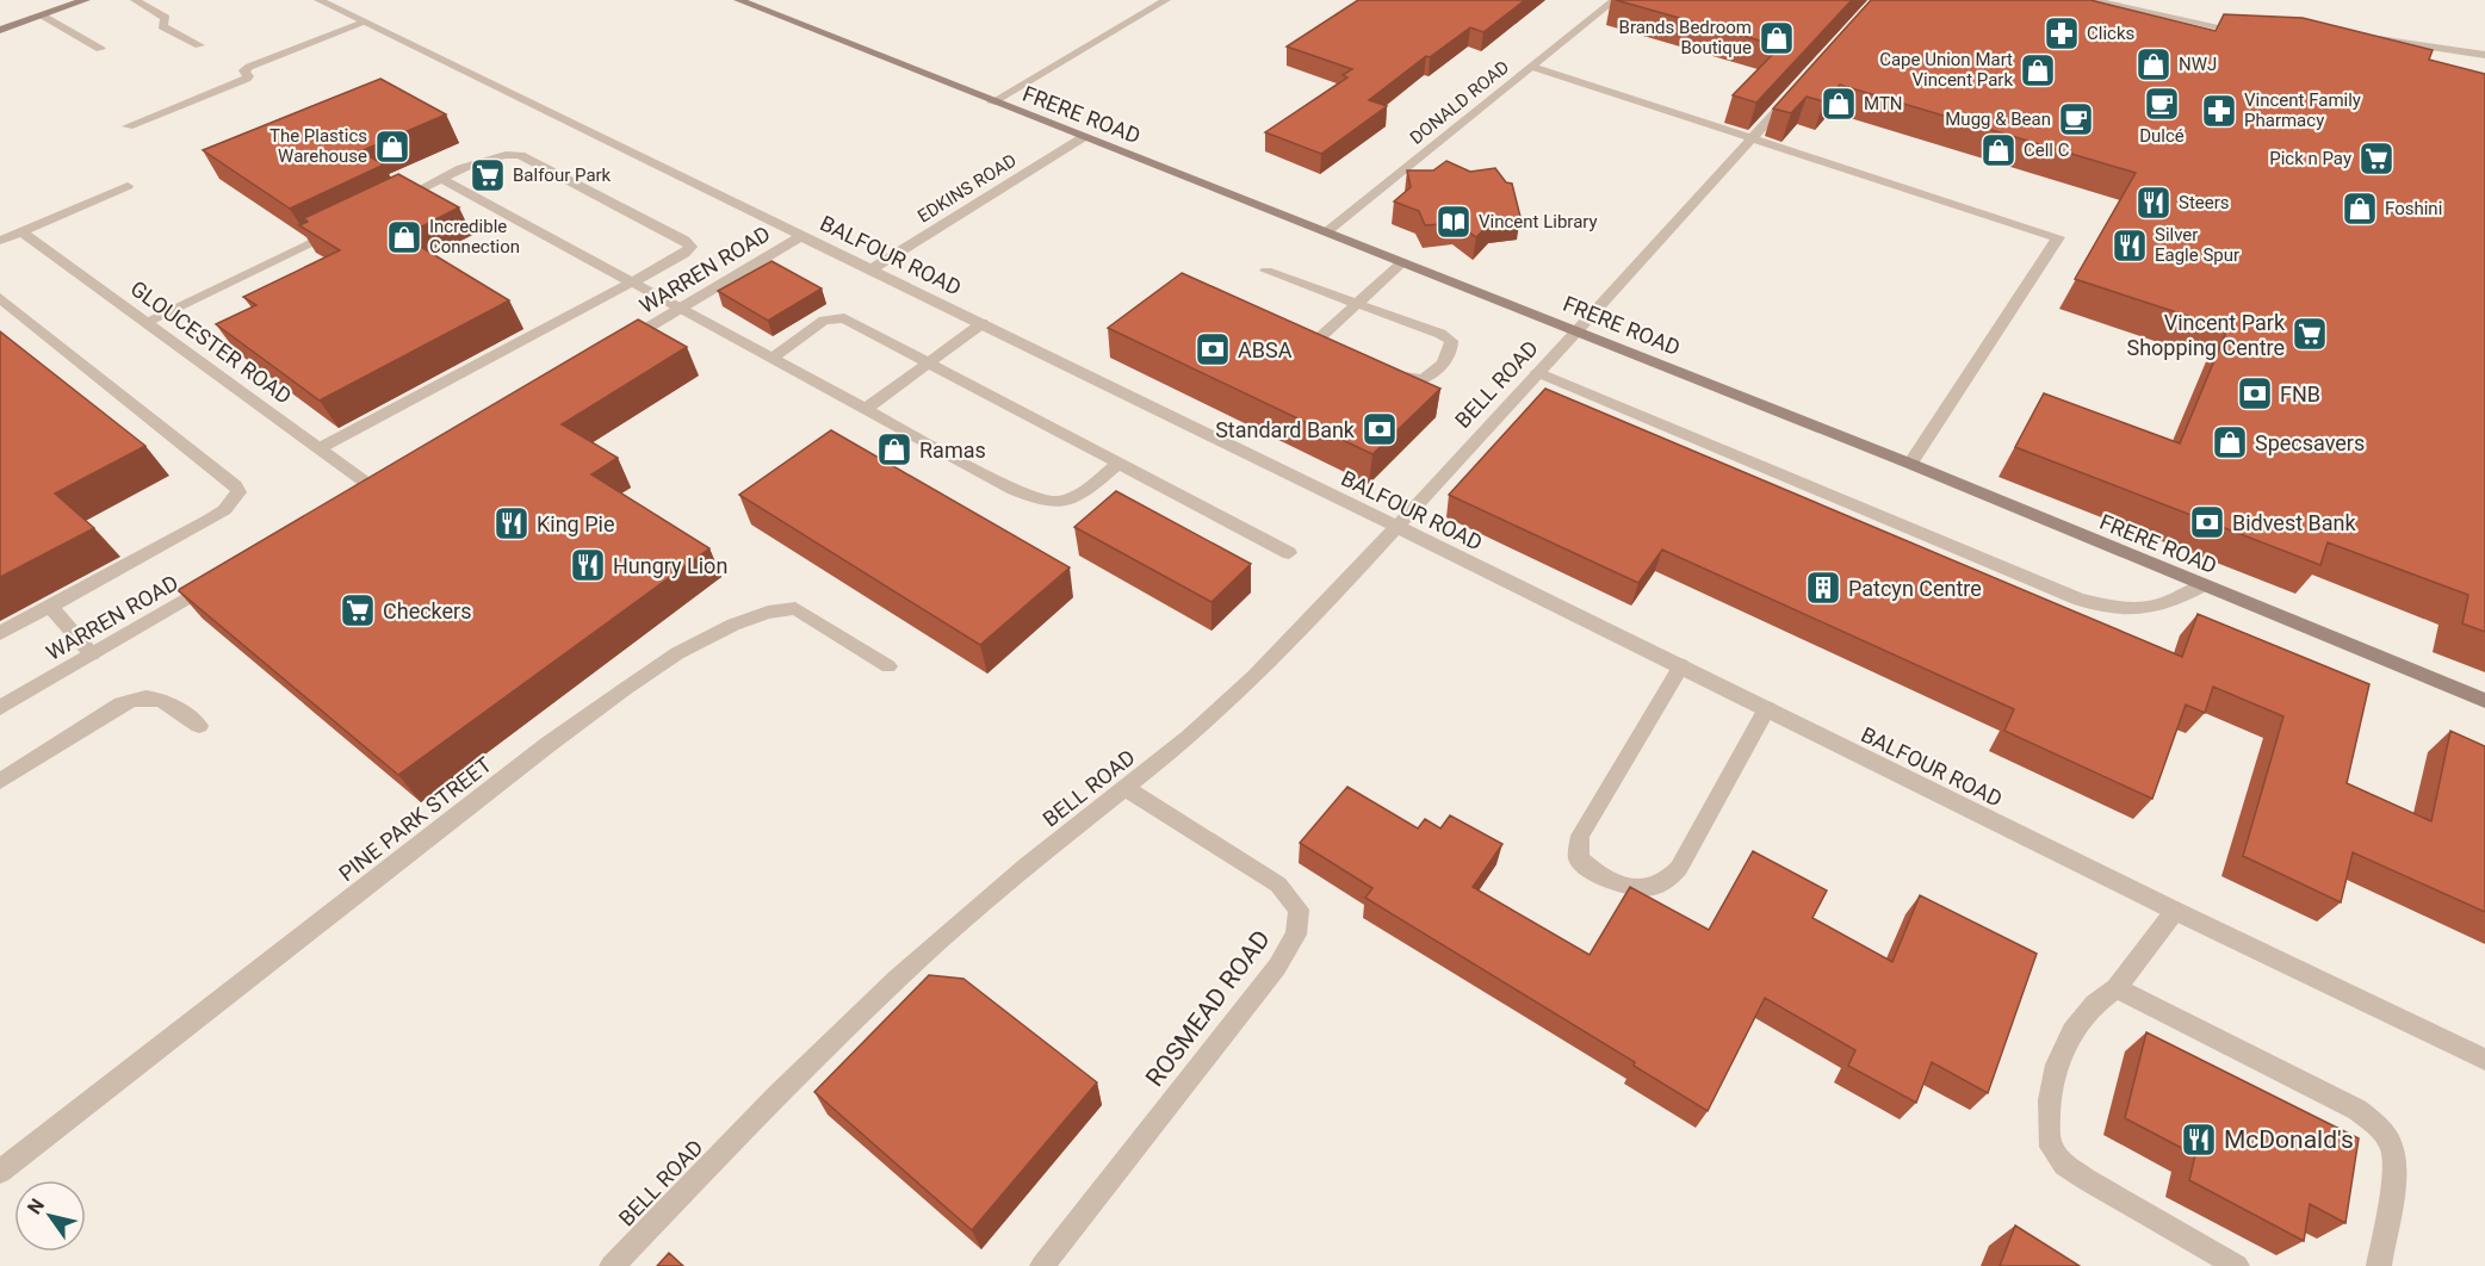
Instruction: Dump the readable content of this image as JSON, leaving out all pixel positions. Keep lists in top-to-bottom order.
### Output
{
  "streets": {
    "street": [
      "DONALD ROAD",
      "FRERE ROAD",
      "EDKINS ROAD",
      "BALFOUR ROAD",
      "WARREN ROAD",
      "GLOUCESTER ROAD",
      "BELL ROAD",
      "PINE PARK STREET",
      "ROSMEAD ROAD"
    ]
  },
  "crossings": [
    ["DONALD ROAD", "FRERE ROAD"],
    ["FRERE ROAD", "EDKINS ROAD"],
    ["FRERE ROAD", "BELL ROAD"],
    ["EDKINS ROAD", "BALFOUR ROAD"],
    ["BALFOUR ROAD", "WARREN ROAD"],
    ["BALFOUR ROAD", "BELL ROAD"],
    ["BELL ROAD", "ROSMEAD ROAD"]
  ],
  "places": {
    "pharmacy": ["Clicks", "Vincent Family Pharmacy"],
    "shop": [
      "Brands Bedroom Boutique",
      "NWJ",
      "Cape Union Mart Vincent Park",
      "MTN",
      "The Plastics Warehouse",
      "Cell C",
      "Foshini",
      "Incredible Connection",
      "Specsavers",
      "Ramas"
    ],
    "cafe": ["Dulcé", "Mugg & Bean"],
    "supermarket": [
      "Pick n Pay",
      "Balfour Park",
      "Vincent Park Shopping Centre",
      "Checkers"
    ],
    "restaurant": [
      "Steers",
      "Silver Eagle Spur",
      "King Pie",
      "Hungry Lion",
      "McDonald's"
    ],
    "library": ["Vincent Library"],
    "bank": [
      "ABSA",
      "FNB",
      "Standard Bank",
      "Bidvest Bank"
    ],
    "building": ["Patcyn Centre"]
  },
  "north": "top left"
}
